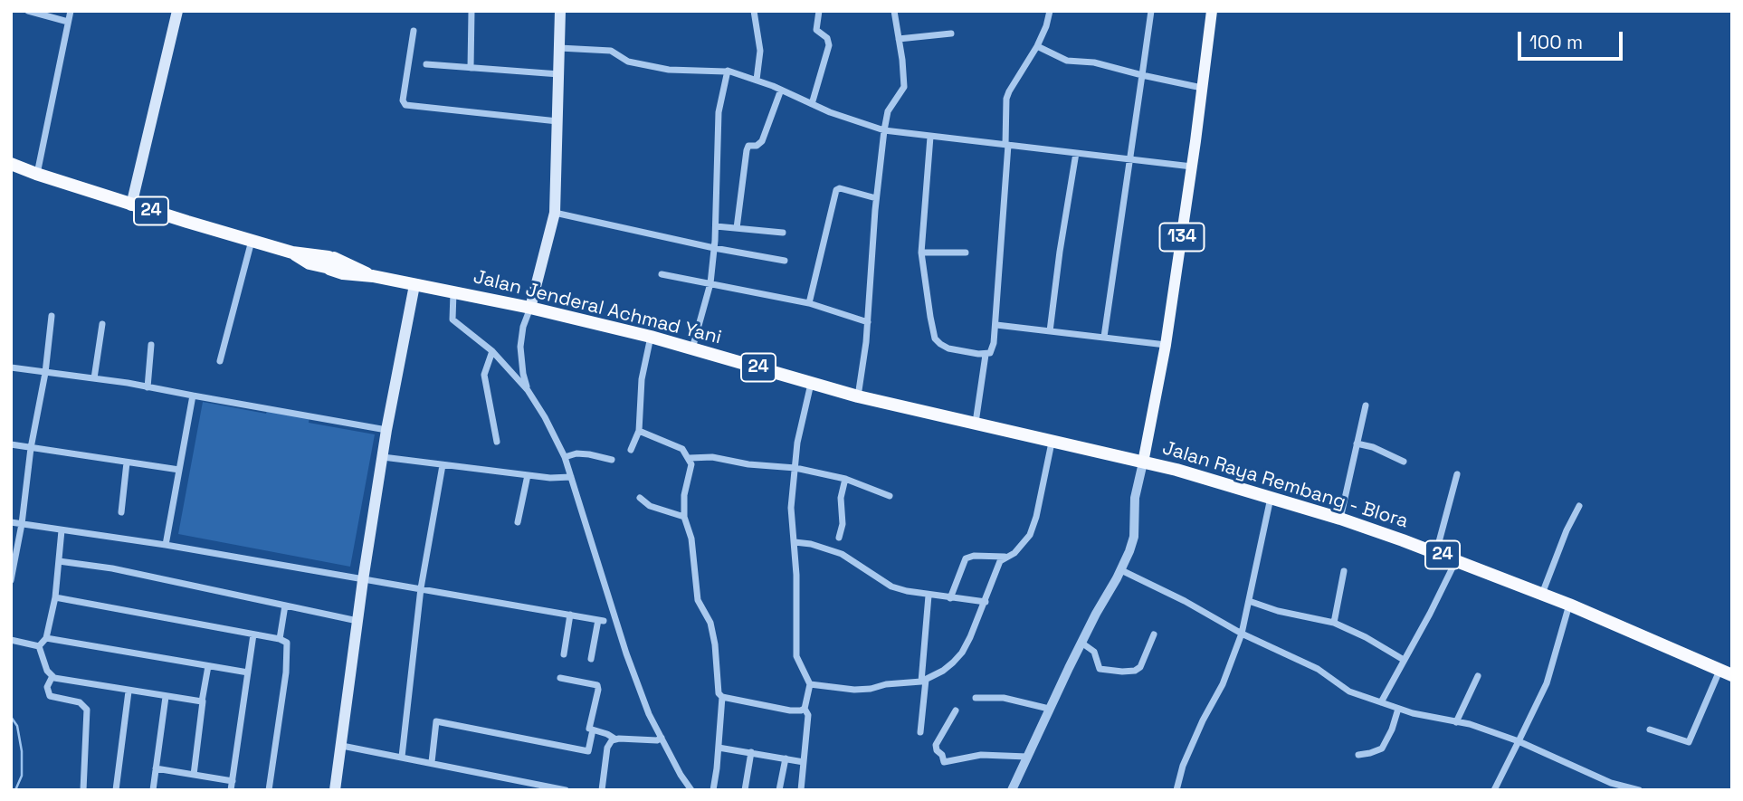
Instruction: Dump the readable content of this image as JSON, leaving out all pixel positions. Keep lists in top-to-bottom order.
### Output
{
  "streets": {
    "highway": ["24", "Jalan Jenderal Achmad Yani", "Jalan Raya Rembang - Blora"],
    "main road": ["134"]
  },
  "crossings": [
    ["134", "Jalan Jenderal Achmad Yani"],
    ["134", "Jalan Raya Rembang - Blora"],
    ["Jalan Jenderal Achmad Yani", "Jalan Raya Rembang - Blora"]
  ],
  "scale_bar": "100 m"
}
